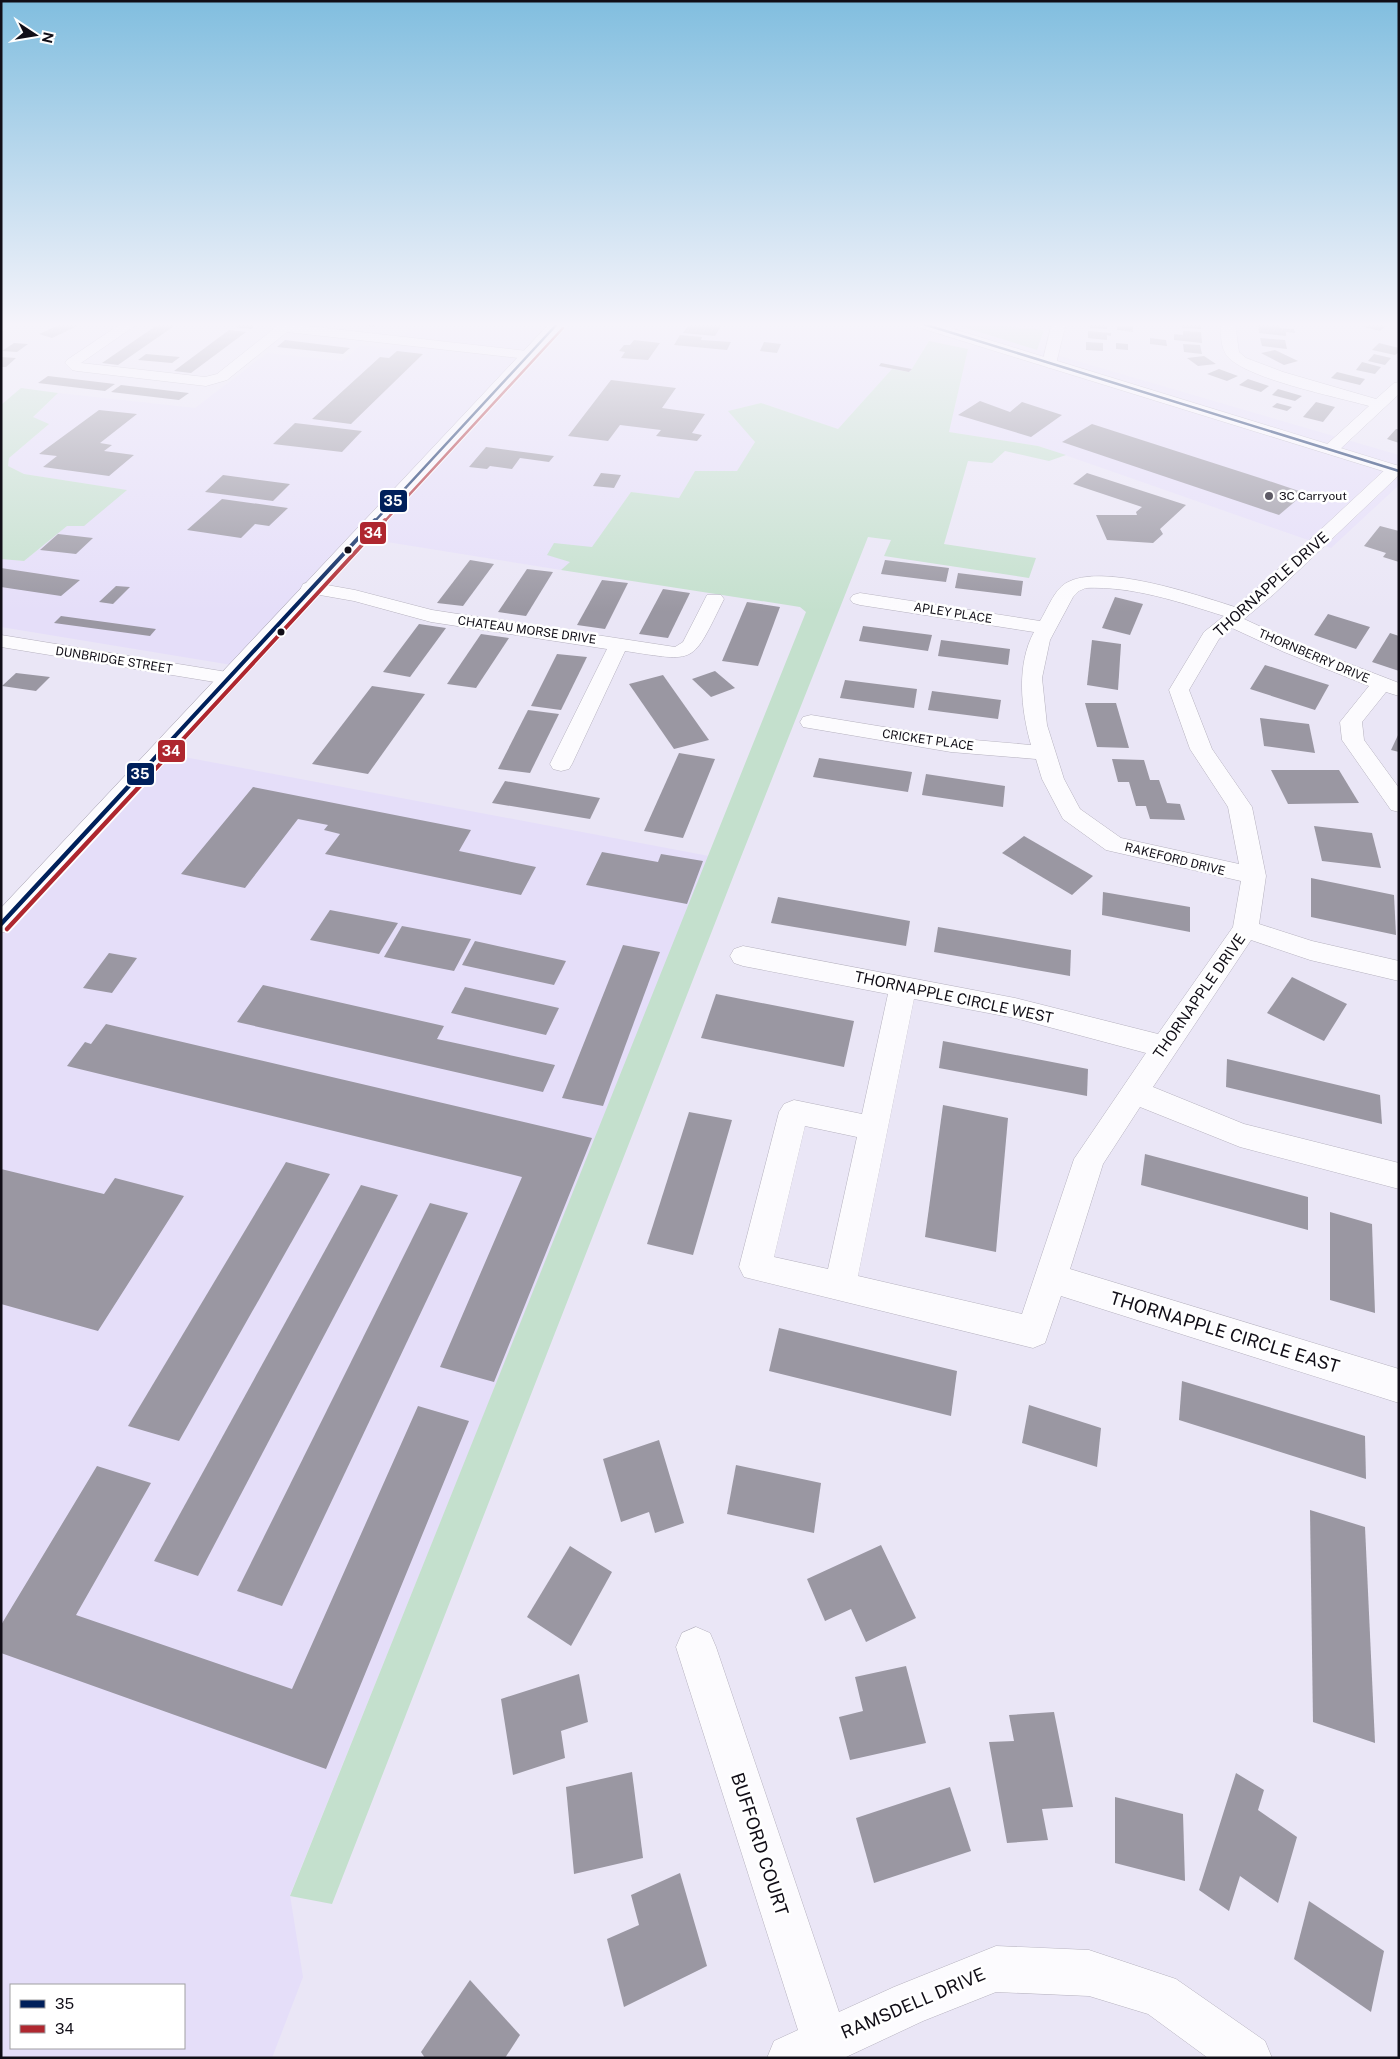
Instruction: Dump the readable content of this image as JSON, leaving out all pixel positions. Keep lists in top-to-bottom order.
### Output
{
  "streets": {
    "street": [
      "THORNAPPLE DRIVE",
      "APLEY PLACE",
      "CHATEAU MORSE DRIVE",
      "THORNBERRY DRIVE",
      "DUNBRIDGE STREET",
      "CRICKET PLACE",
      "RAKEFORD DRIVE",
      "THORNAPPLE CIRCLE WEST",
      "THORNAPPLE CIRCLE EAST",
      "BUFFORD COURT",
      "RAMSDELL DRIVE"
    ]
  },
  "crossings": [
    ["THORNAPPLE DRIVE", "THORNBERRY DRIVE"],
    ["THORNAPPLE DRIVE", "RAKEFORD DRIVE"],
    ["THORNAPPLE DRIVE", "THORNAPPLE CIRCLE WEST"],
    ["THORNAPPLE DRIVE", "THORNAPPLE CIRCLE EAST"],
    ["APLEY PLACE", "RAKEFORD DRIVE"],
    ["THORNBERRY DRIVE", "RAKEFORD DRIVE"],
    ["CRICKET PLACE", "RAKEFORD DRIVE"],
    ["BUFFORD COURT", "RAMSDELL DRIVE"]
  ],
  "places": ["3C Carryout"],
  "lines": ["transit line 35", "transit line 34"],
  "legend": ["35", "34"],
  "north": "right"
}
